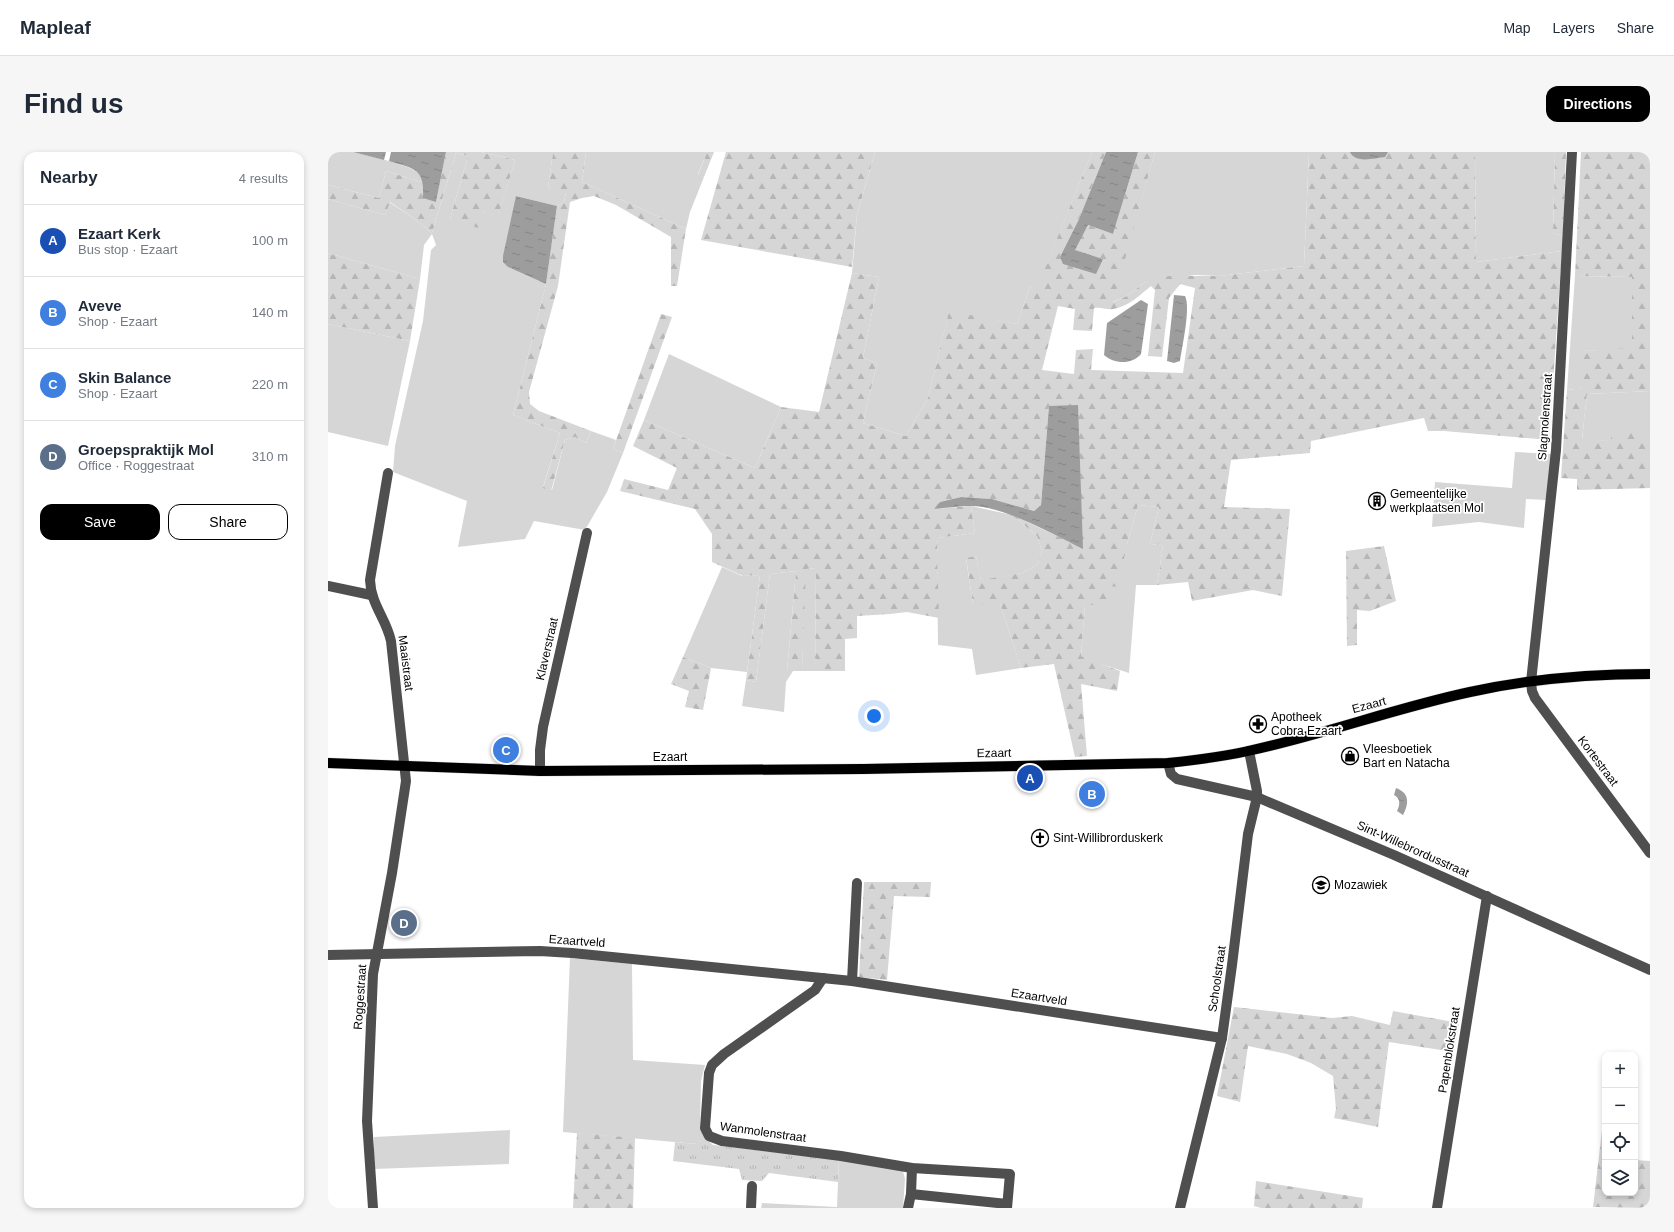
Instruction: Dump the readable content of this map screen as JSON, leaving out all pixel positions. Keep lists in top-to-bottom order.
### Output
{
  "streets": {
    "main road": ["Ezaart"],
    "street": [
      "Slagmolenstraat",
      "Klaverstraat",
      "Maaistraat",
      "Kortestraat",
      "Sint-Willebrordusstraat",
      "Ezaartveld",
      "Schoolstraat",
      "Roggestraat",
      "Papenblokstraat",
      "Wanmolenstraat"
    ]
  },
  "crossings": [
    ["Slagmolenstraat", "Ezaart"],
    ["Slagmolenstraat", "Kortestraat"],
    ["Klaverstraat", "Ezaart"],
    ["Maaistraat", "Ezaart"],
    ["Maaistraat", "Roggestraat"],
    ["Ezaart", "Kortestraat"],
    ["Ezaart", "Sint-Willebrordusstraat"],
    ["Ezaart", "Schoolstraat"],
    ["Ezaart", "Roggestraat"],
    ["Sint-Willebrordusstraat", "Schoolstraat"],
    ["Sint-Willebrordusstraat", "Papenblokstraat"],
    ["Ezaartveld", "Schoolstraat"],
    ["Ezaartveld", "Roggestraat"],
    ["Ezaartveld", "Wanmolenstraat"]
  ],
  "places": {
    "building": ["Gemeentelijke werkplaatsen Mol"],
    "pharmacy": ["Apotheek Cobra Ezaart"],
    "shop": ["Vleesboetiek Bart en Natacha"],
    "church": ["Sint-Willibrorduskerk"],
    "school or university": ["Mozawiek"]
  },
  "page": {
    "header": "Mapleaf",
    "nav": ["Map", "Layers", "Share"],
    "buttons": [
      "Directions",
      ["Save", "Share"]
    ],
    "title": "Find us",
    "heading": ["Nearby", "4 results"],
    "list": [
      {
        "mark": "A",
        "name": "Ezaart Kerk",
        "note": "Bus stop · Ezaart",
        "value": "100 m"
      },
      {
        "mark": "B",
        "name": "Aveve",
        "note": "Shop · Ezaart",
        "value": "140 m"
      },
      {
        "mark": "C",
        "name": "Skin Balance",
        "note": "Shop · Ezaart",
        "value": "220 m"
      },
      {
        "mark": "D",
        "name": "Groepspraktijk Mol",
        "note": "Office · Roggestraat",
        "value": "310 m"
      }
    ],
    "pins": [
      "C",
      "A",
      "B",
      "D"
    ],
    "map_buttons": ["+", "−"]
  }
}
